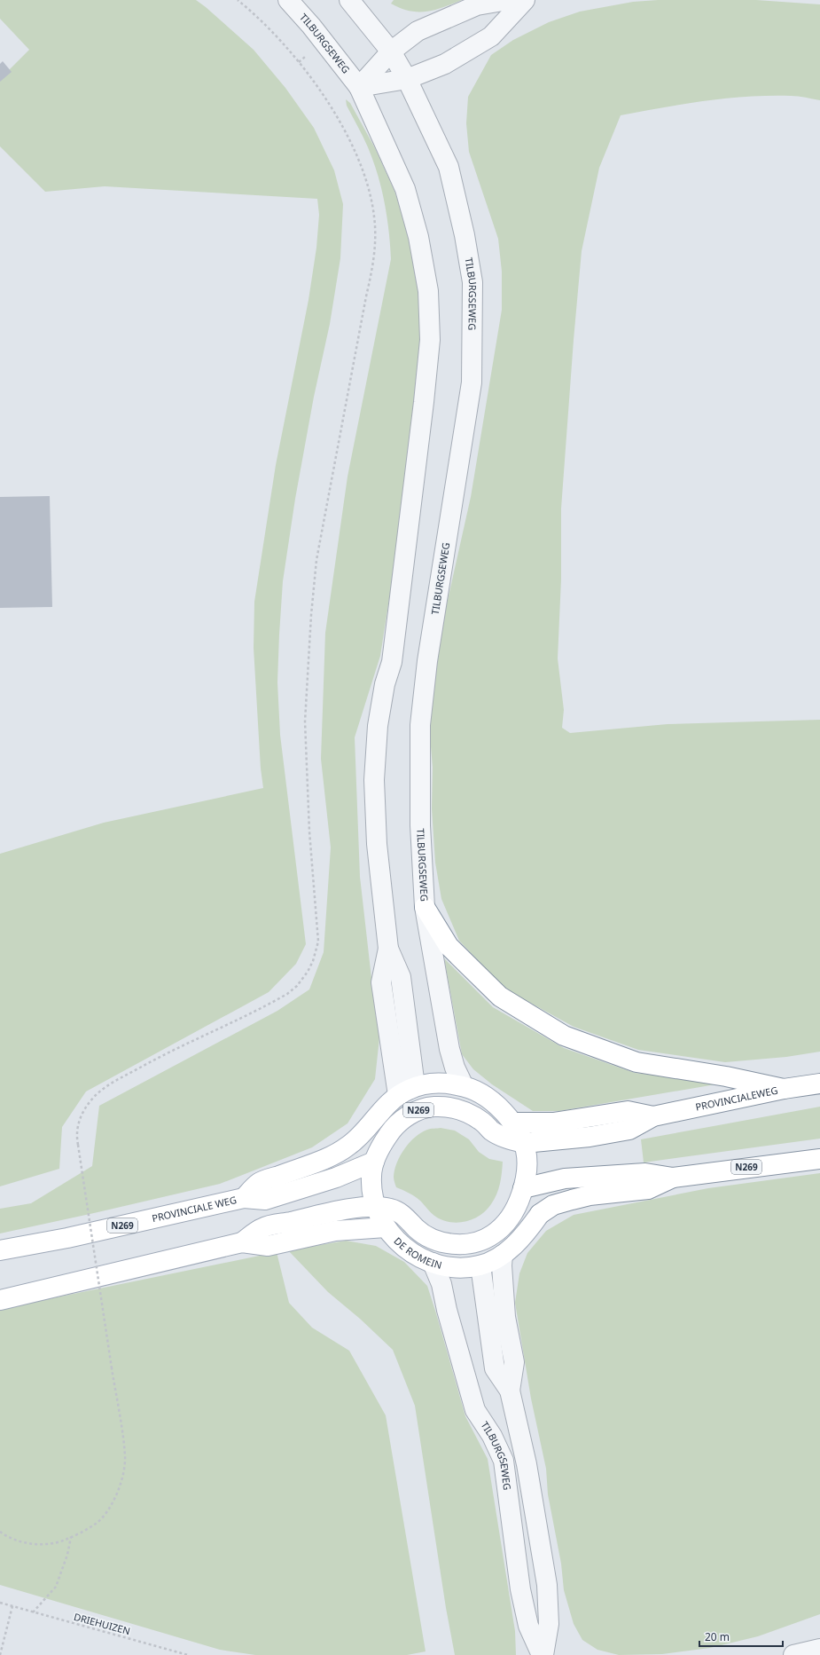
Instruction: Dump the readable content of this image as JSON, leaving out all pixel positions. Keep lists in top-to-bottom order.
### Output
{
  "streets": {
    "main road": [
      "PROVINCIALEWEG",
      "N269",
      "PROVINCIALE WEG",
      "DE ROMEIN"
    ],
    "street": ["TILBURGSEWEG"],
    "path": ["DRIEHUIZEN"]
  },
  "crossings": [
    ["TILBURGSEWEG", "N269"],
    ["TILBURGSEWEG", "DE ROMEIN"],
    ["PROVINCIALEWEG", "DE ROMEIN"],
    ["N269", "DE ROMEIN"],
    ["PROVINCIALE WEG", "DE ROMEIN"]
  ],
  "scale_bar": "20 m"
}
